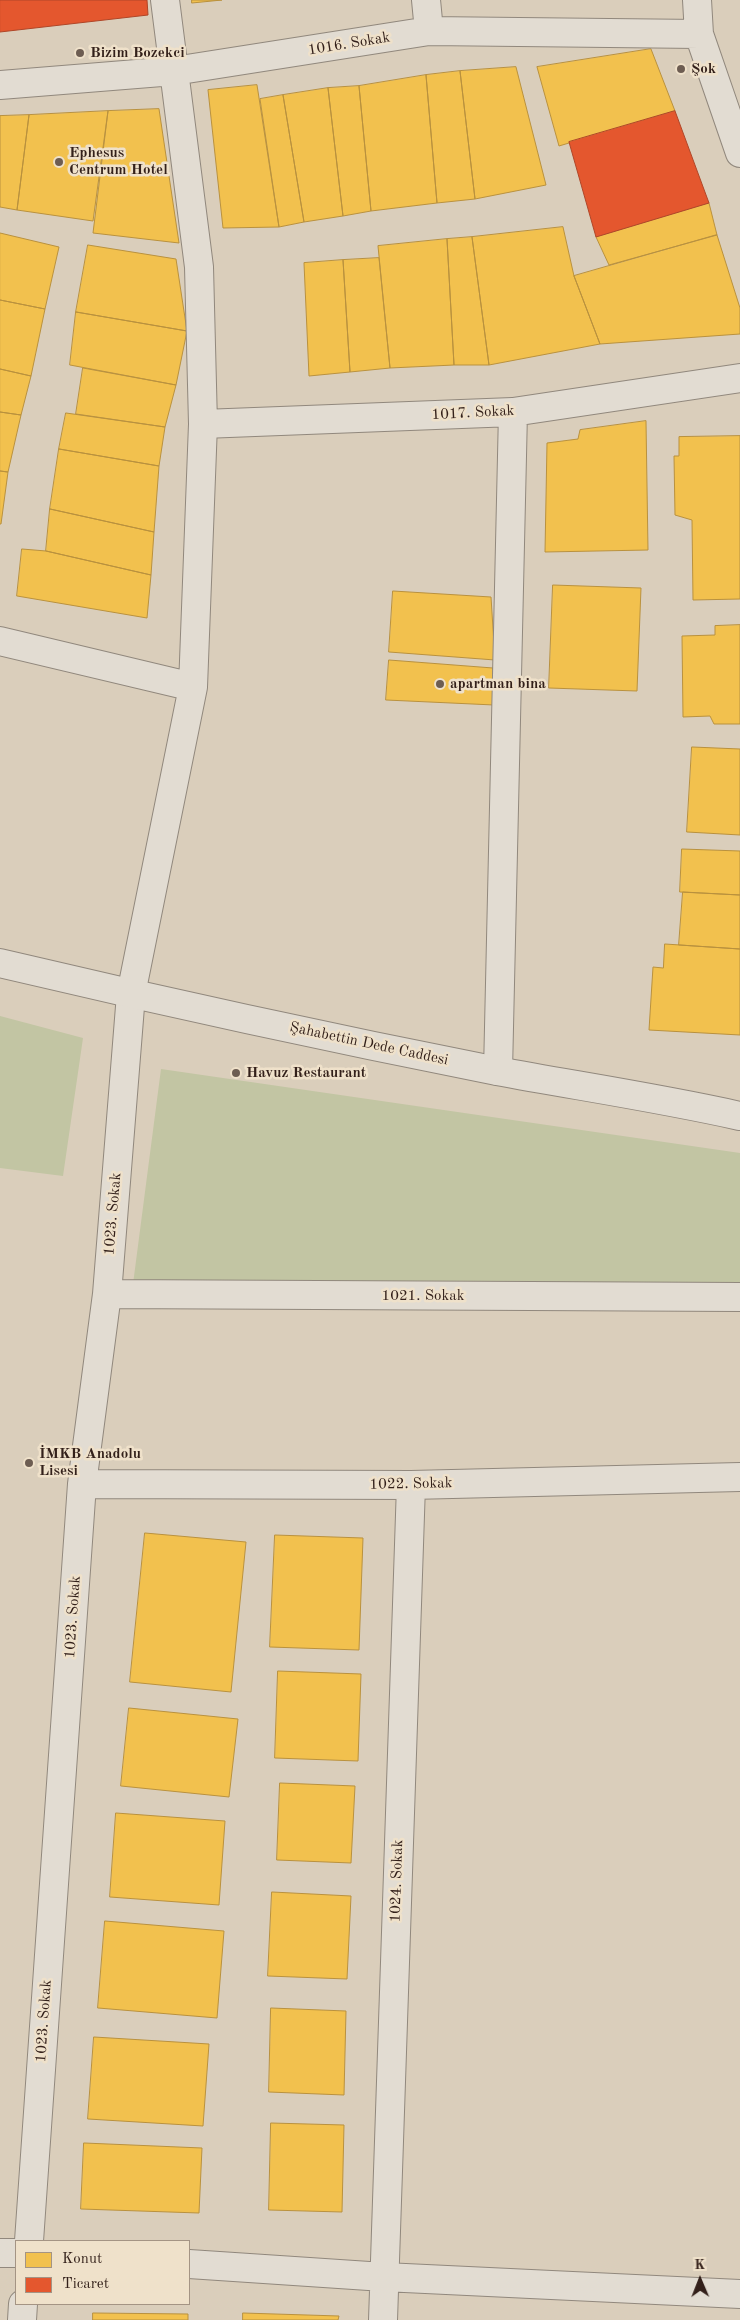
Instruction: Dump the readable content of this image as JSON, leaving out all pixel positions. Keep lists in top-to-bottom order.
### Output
{
  "streets": {
    "street": [
      "1016. Sokak",
      "1017. Sokak",
      "Şahabettin Dede Caddesi",
      "1023. Sokak",
      "1021. Sokak",
      "1022. Sokak",
      "1024. Sokak"
    ]
  },
  "crossings": [
    ["1016. Sokak", "1023. Sokak"],
    ["1017. Sokak", "1023. Sokak"],
    ["Şahabettin Dede Caddesi", "1023. Sokak"],
    ["1023. Sokak", "1021. Sokak"],
    ["1023. Sokak", "1022. Sokak"],
    ["1022. Sokak", "1024. Sokak"]
  ],
  "places": [
    "Bizim Bozekci",
    "Şok",
    "Ephesus Centrum Hotel",
    "apartman bina",
    "Havuz Restaurant",
    "İMKB Anadolu Lisesi"
  ],
  "legend": ["Konut", "Ticaret"],
  "north": "top"
}
